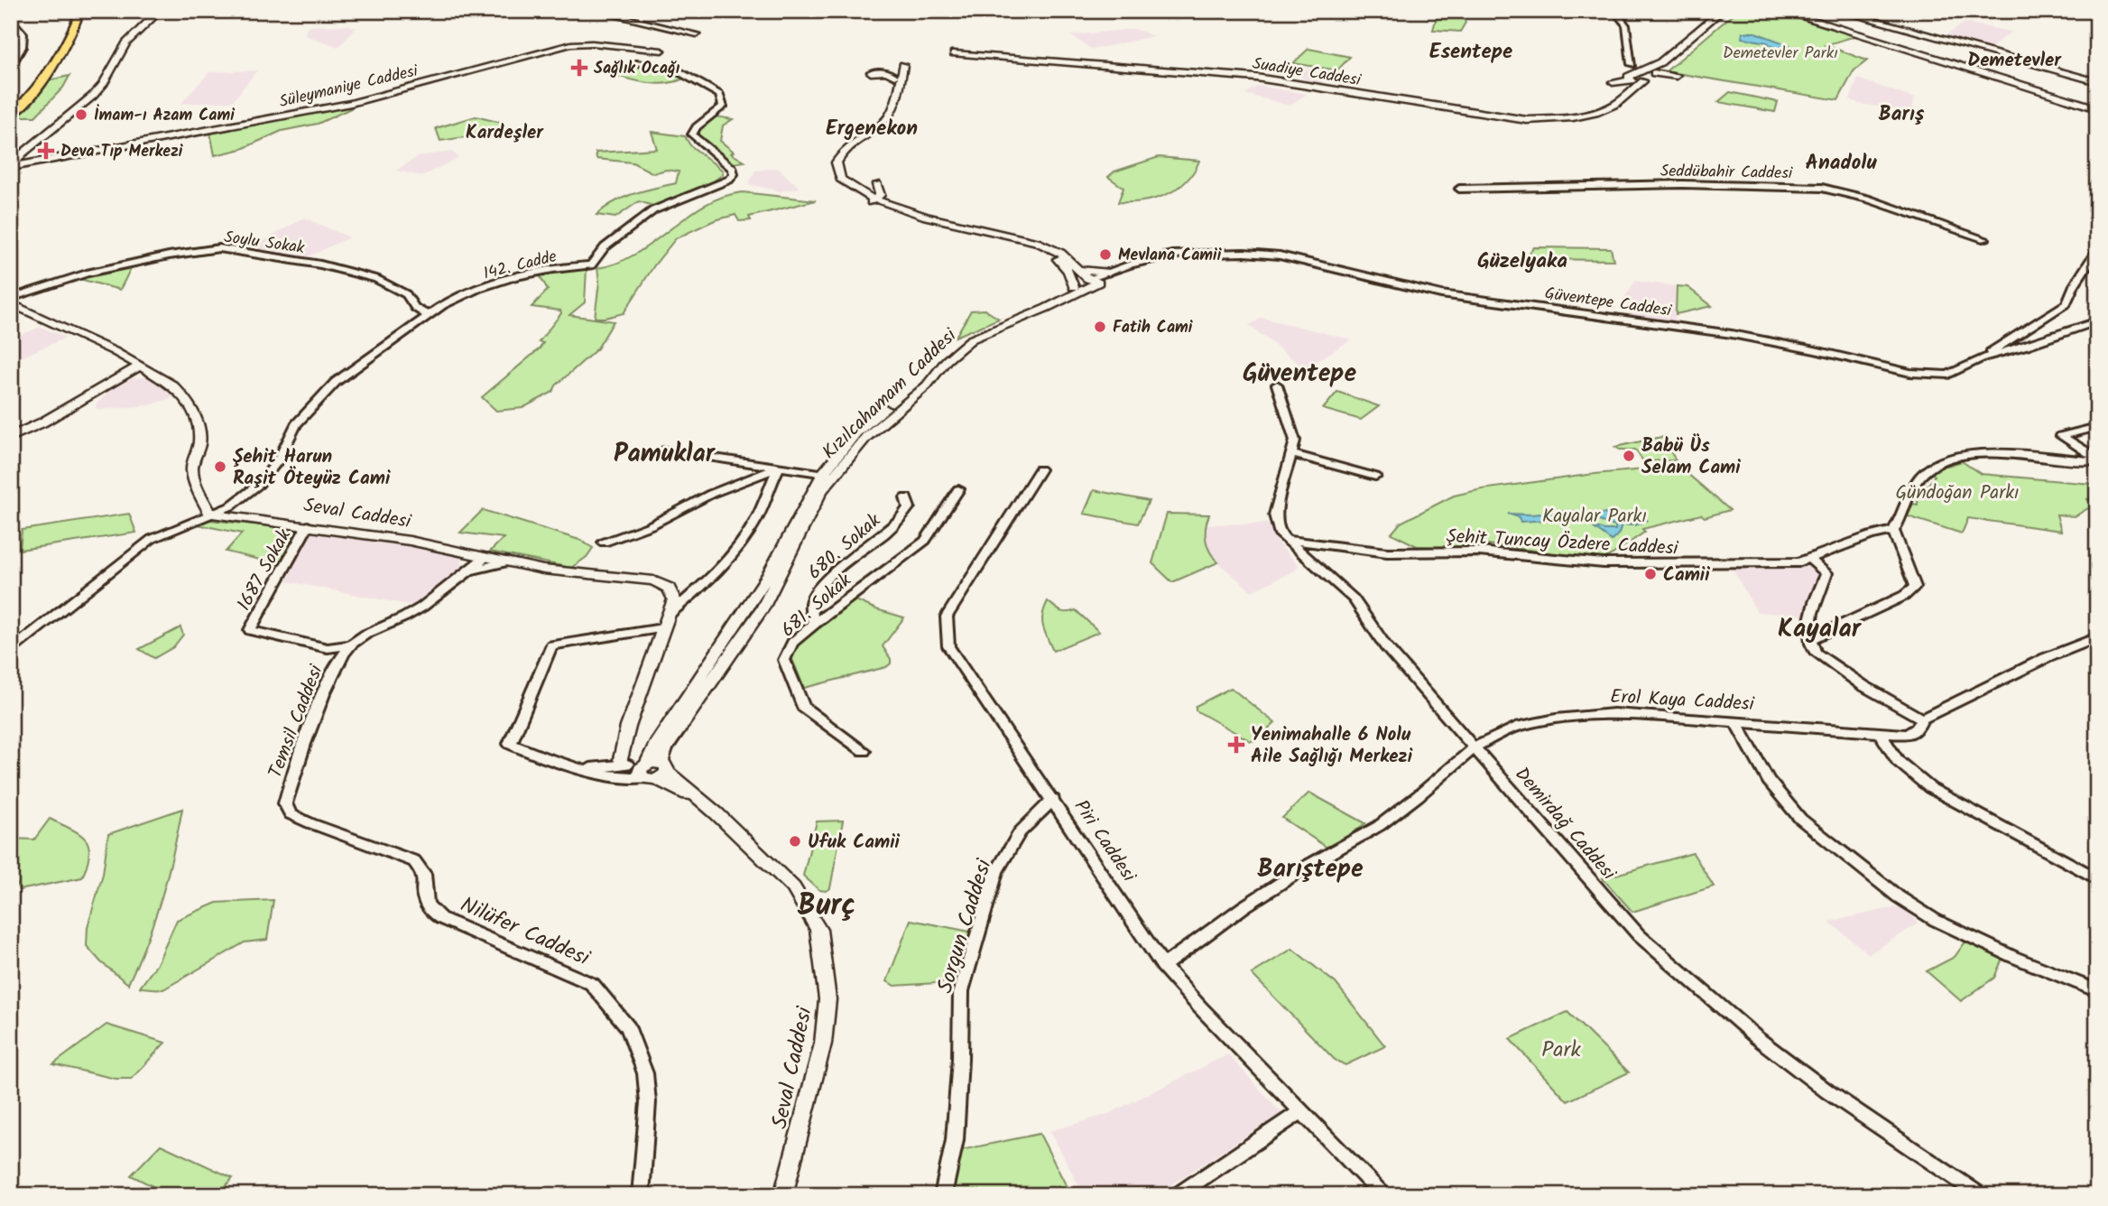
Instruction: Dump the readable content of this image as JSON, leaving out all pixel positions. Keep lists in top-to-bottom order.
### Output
{
  "streets": {
    "main road": [
      "Suadiye Caddesi",
      "Süleymaniye Caddesi",
      "Kızılcahamam Caddesi",
      "Seval Caddesi"
    ],
    "street": [
      "Seddübahir Caddesi",
      "Soylu Sokak",
      "142. Cadde",
      "Güventepe Caddesi",
      "Şehit Tuncay Özdere Caddesi",
      "680. Sokak",
      "1687 Sokak",
      "681. Sokak",
      "Erol Kaya Caddesi",
      "Temsil Caddesi",
      "Demirdağ Caddesi",
      "Piri Caddesi",
      "Sorgun Caddesi",
      "Nilüfer Caddesi"
    ]
  },
  "crossings": [
    ["Soylu Sokak", "142. Cadde"],
    ["142. Cadde", "Seval Caddesi"],
    ["Kızılcahamam Caddesi", "Seval Caddesi"],
    ["Seval Caddesi", "1687 Sokak"],
    ["Seval Caddesi", "Temsil Caddesi"],
    ["Şehit Tuncay Özdere Caddesi", "Demirdağ Caddesi"],
    ["680. Sokak", "681. Sokak"],
    ["1687 Sokak", "Temsil Caddesi"],
    ["Erol Kaya Caddesi", "Demirdağ Caddesi"],
    ["Erol Kaya Caddesi", "Piri Caddesi"],
    ["Temsil Caddesi", "Nilüfer Caddesi"],
    ["Piri Caddesi", "Sorgun Caddesi"]
  ],
  "districts": [
    "Esentepe",
    "Demetevler",
    "Barış",
    "Ergenekon",
    "Kardeşler",
    "Anadolu",
    "Güzelyaka",
    "Güventepe",
    "Pamuklar",
    "Kayalar",
    "Barıştepe",
    "Burç"
  ],
  "parks": [
    "Demetevler Parkı",
    "Gündoğan Parkı",
    "Kayalar Parkı",
    "Park"
  ],
  "places": {
    "health": ["Sağlık Ocağı", "Deva Tıp Merkezi", "Yenimahalle 6 Nolu Aile Sağlığı Merkezi"],
    "other": [
      "İmam-ı Azam Cami",
      "Mevlana Camii",
      "Fatih Cami",
      "Babü Üs Selam Cami",
      "Şehit Harun Raşit Öteyüz Cami",
      "Camii",
      "Ufuk Camii"
    ]
  }
}
